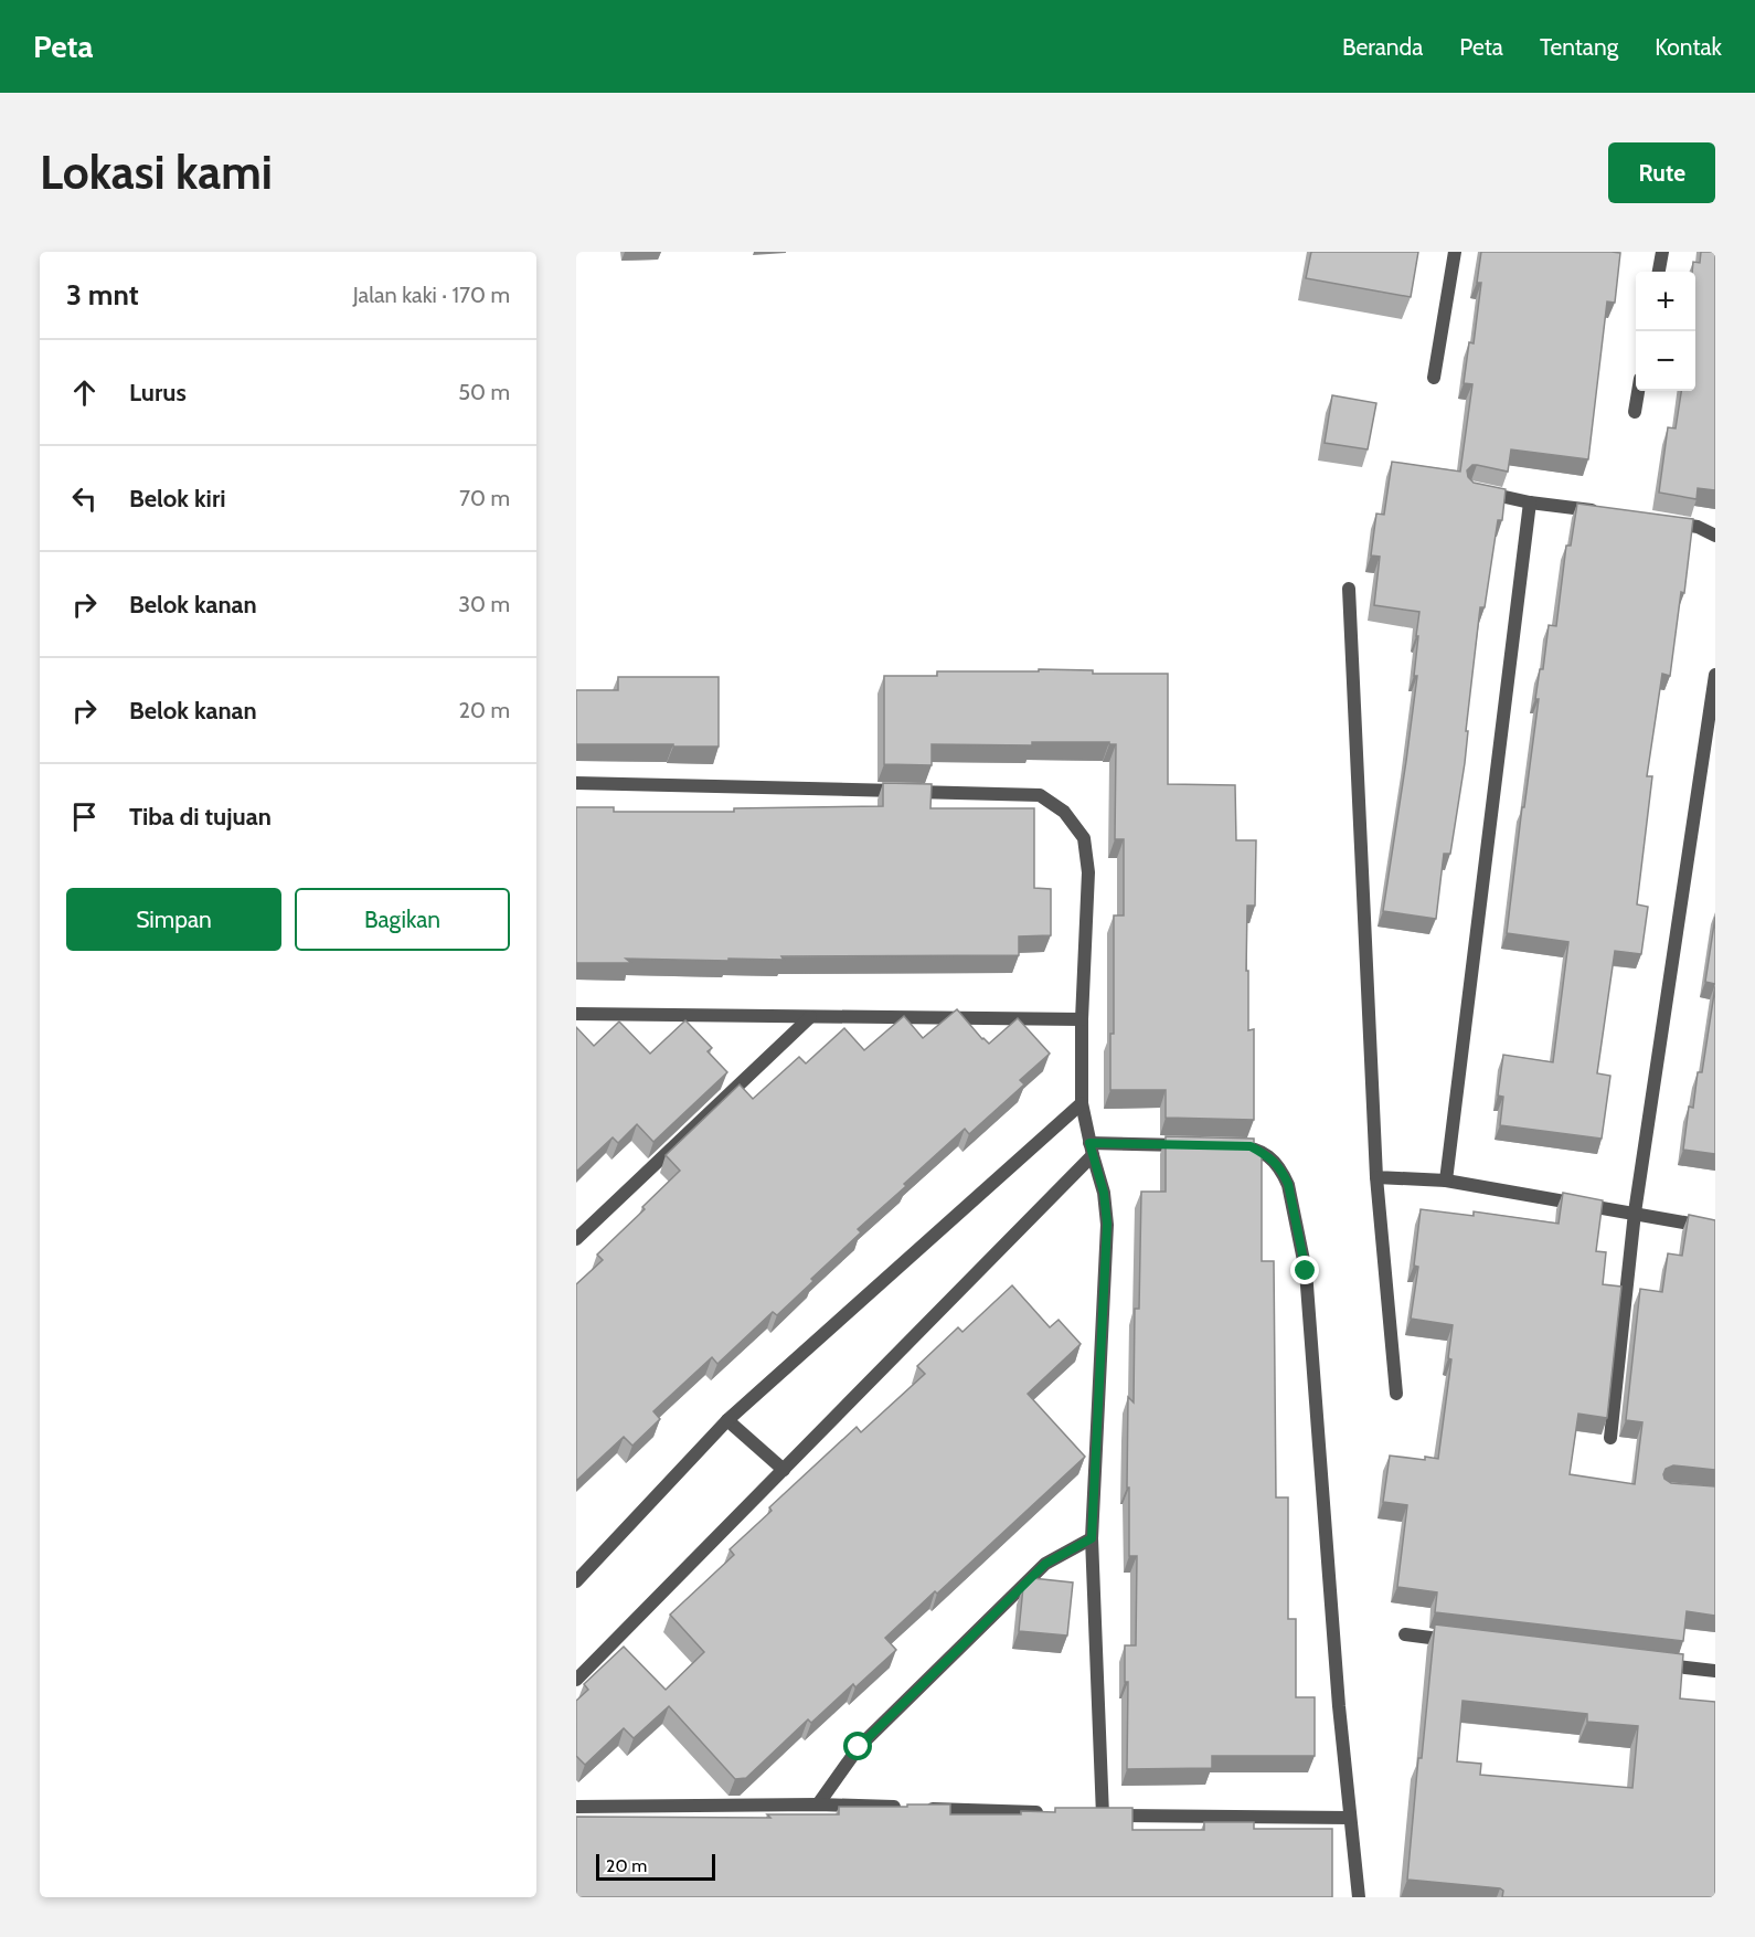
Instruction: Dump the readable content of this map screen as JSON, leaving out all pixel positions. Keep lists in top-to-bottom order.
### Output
{
  "scale_bar": "20 m",
  "page": {
    "header": "Peta",
    "nav": [
      "Beranda",
      "Peta",
      "Tentang",
      "Kontak"
    ],
    "buttons": [
      "Rute",
      ["Simpan", "Bagikan"]
    ],
    "title": "Lokasi kami",
    "heading": ["3 mnt", "Jalan kaki · 170 m"],
    "map_buttons": ["+", "−"],
    "list": [
      ["Lurus", "50 m"],
      ["Belok kiri", "70 m"],
      ["Belok kanan", "30 m"],
      ["Belok kanan", "20 m"],
      "Tiba di tujuan"
    ],
    "scale": "20 m"
  }
}
